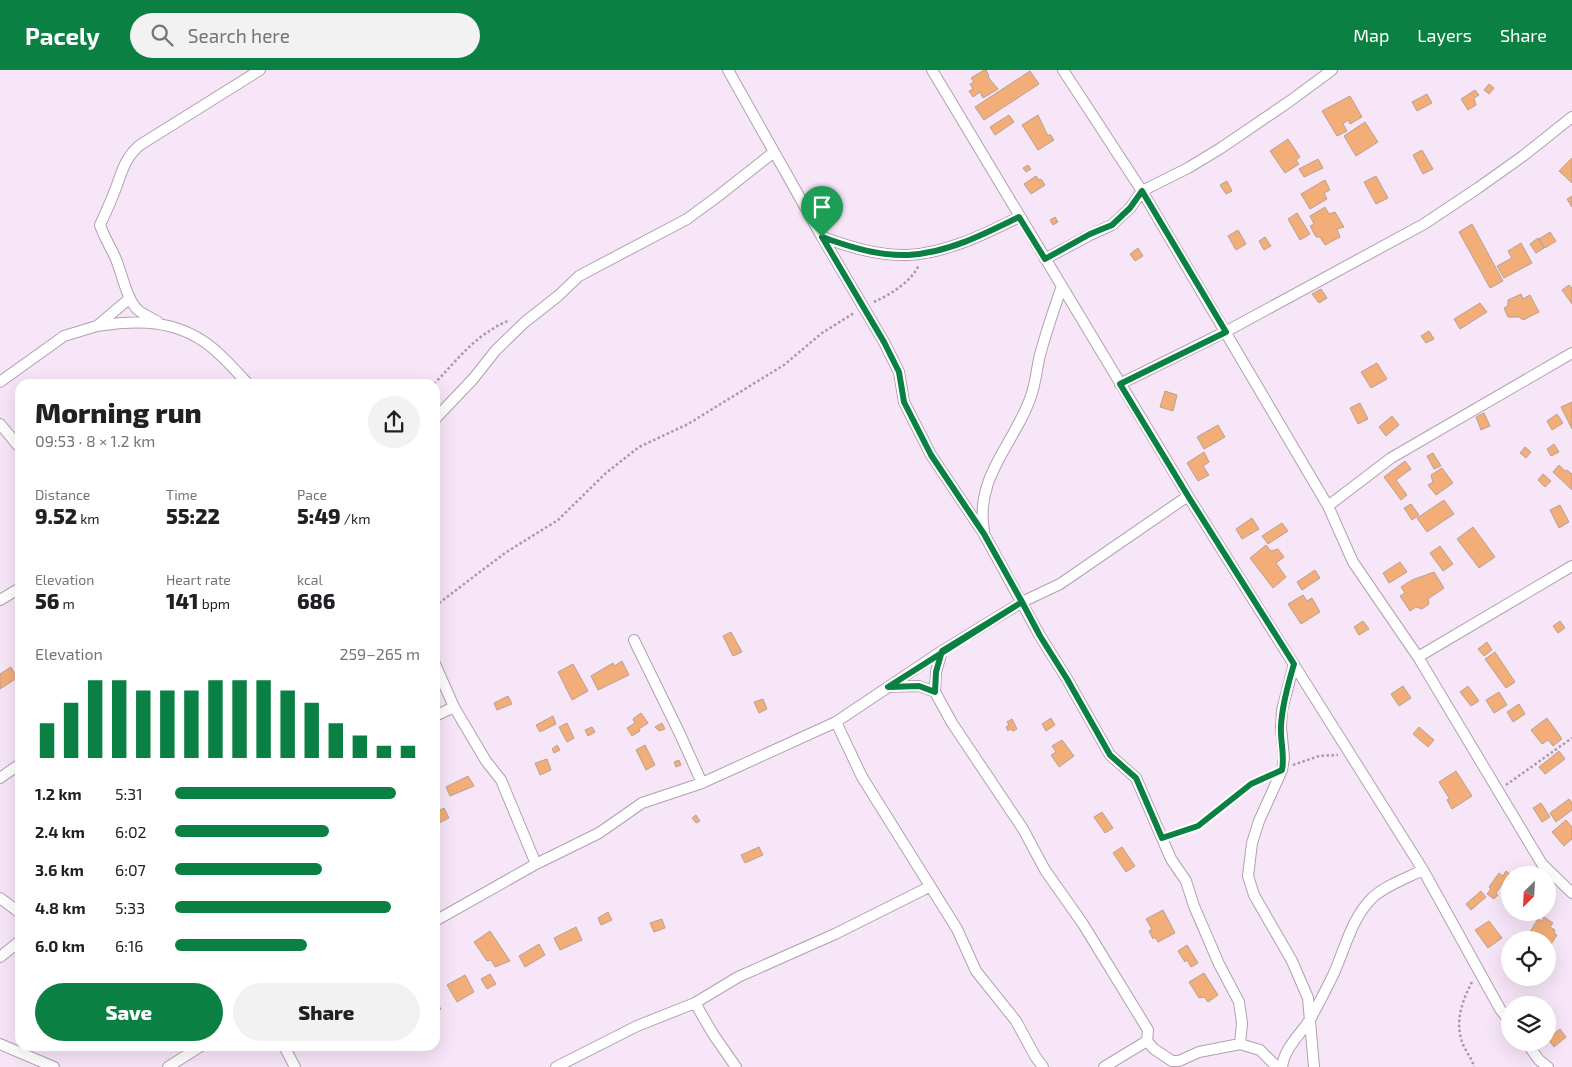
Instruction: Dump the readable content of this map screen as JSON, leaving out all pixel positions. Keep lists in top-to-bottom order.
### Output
{
  "north": "bottom left",
  "page": {
    "header": "Pacely",
    "search": "Search here",
    "nav": ["Map", "Layers", "Share"],
    "heading": ["Morning run", "09:53 · 8 × 1.2 km"],
    "stats": [
      ["Distance", "9.52 km"],
      ["Time", "55:22"],
      ["Pace", "5:49 /km"],
      ["Elevation", "56 m"],
      ["Heart rate", "141 bpm"],
      ["kcal", "686"]
    ],
    "chart": ["Elevation", "259–265 m"],
    "list": [
      {
        "name": "1.2 km",
        "note": "5:31"
      },
      {
        "name": "2.4 km",
        "note": "6:02"
      },
      {
        "name": "3.6 km",
        "note": "6:07"
      },
      {
        "name": "4.8 km",
        "note": "5:33"
      },
      {
        "name": "6.0 km",
        "note": "6:16"
      }
    ],
    "buttons": ["Save", "Share"]
  }
}
